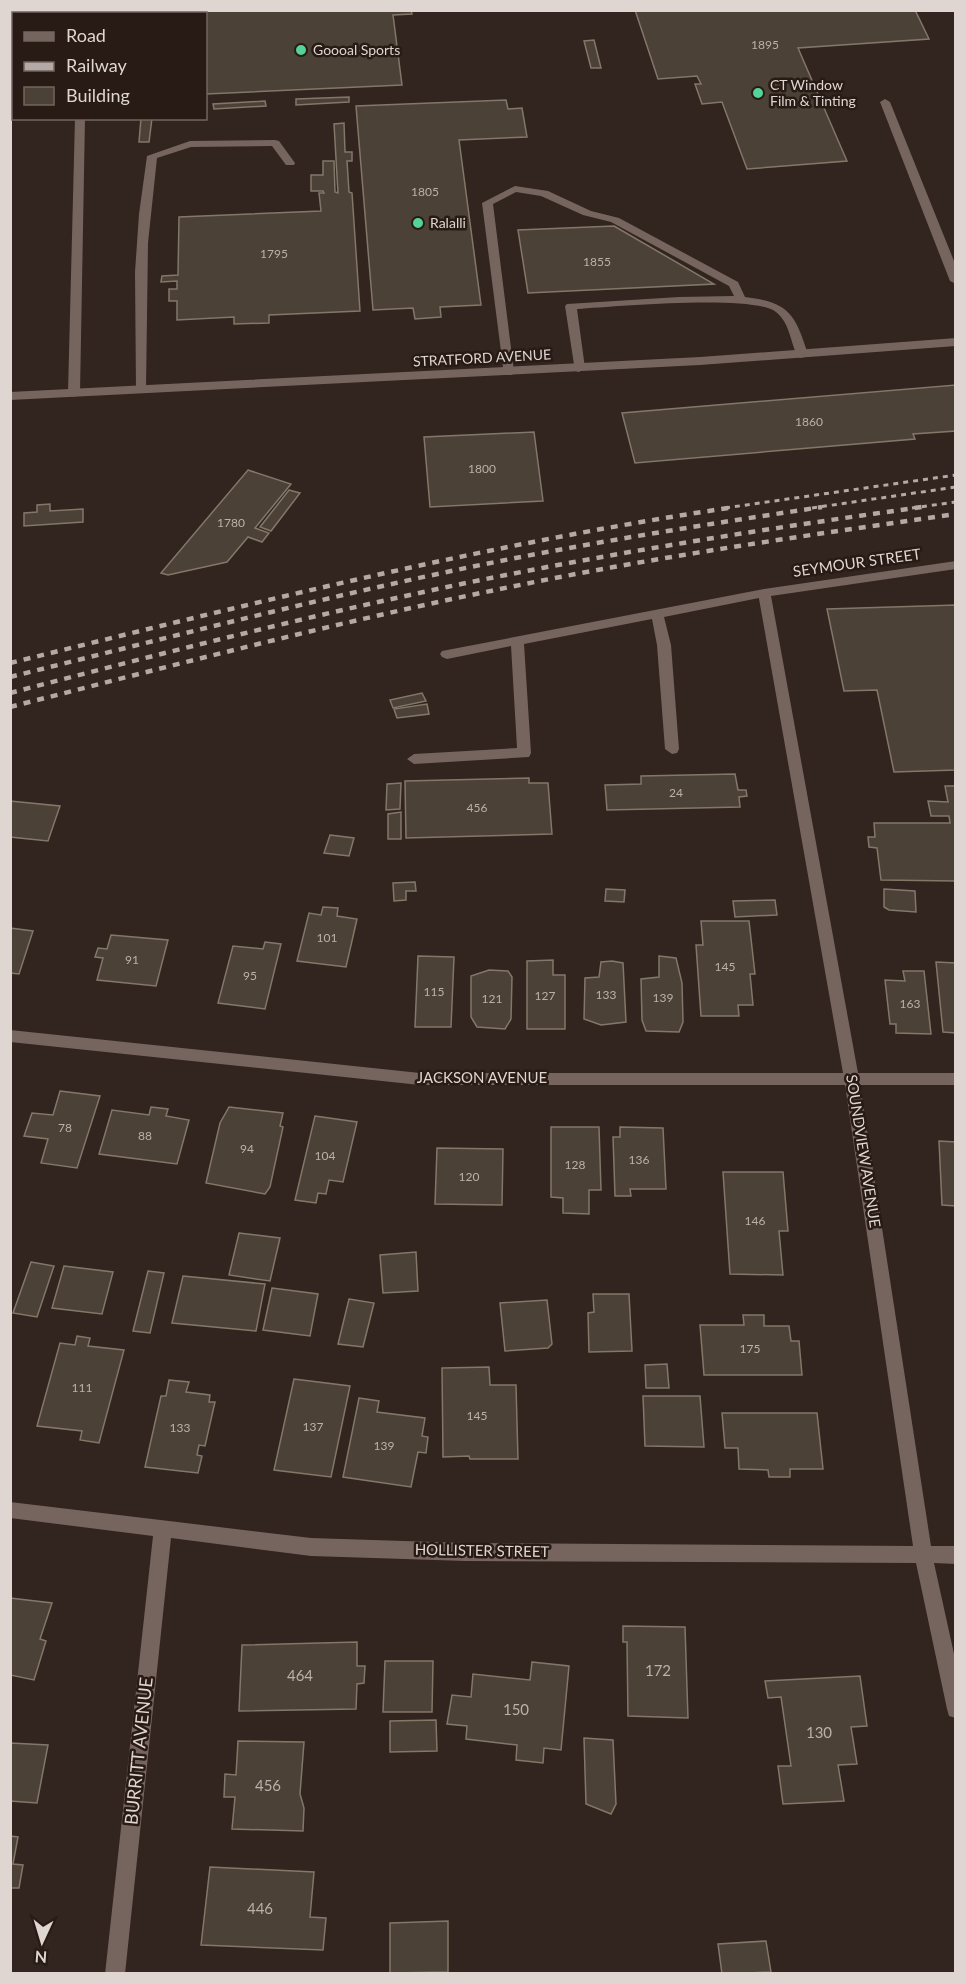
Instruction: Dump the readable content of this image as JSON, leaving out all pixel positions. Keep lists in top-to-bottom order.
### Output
{
  "streets": {
    "street": [
      "STRATFORD AVENUE",
      "SEYMOUR STREET",
      "JACKSON AVENUE",
      "SOUNDVIEW AVENUE",
      "HOLLISTER STREET",
      "BURRITT AVENUE"
    ]
  },
  "crossings": [
    ["SEYMOUR STREET", "SOUNDVIEW AVENUE"],
    ["JACKSON AVENUE", "SOUNDVIEW AVENUE"],
    ["SOUNDVIEW AVENUE", "HOLLISTER STREET"],
    ["HOLLISTER STREET", "BURRITT AVENUE"]
  ],
  "places": ["Goooal Sports", "CT Window Film & Tinting", "Ralalli"],
  "house_numbers": [
    "1895",
    "1805",
    "1795",
    "1855",
    "1860",
    "1800",
    "1780",
    "24",
    "456",
    "101",
    "91",
    "145",
    "95",
    "115",
    "133",
    "127",
    "139",
    "121",
    "163",
    "78",
    "88",
    "94",
    "104",
    "136",
    "128",
    "120",
    "146",
    "175",
    "111",
    "145",
    "137",
    "133",
    "139",
    "172",
    "464",
    "150",
    "130",
    "456",
    "446"
  ],
  "legend": ["Road", "Railway", "Building"],
  "north": "bottom"
}
